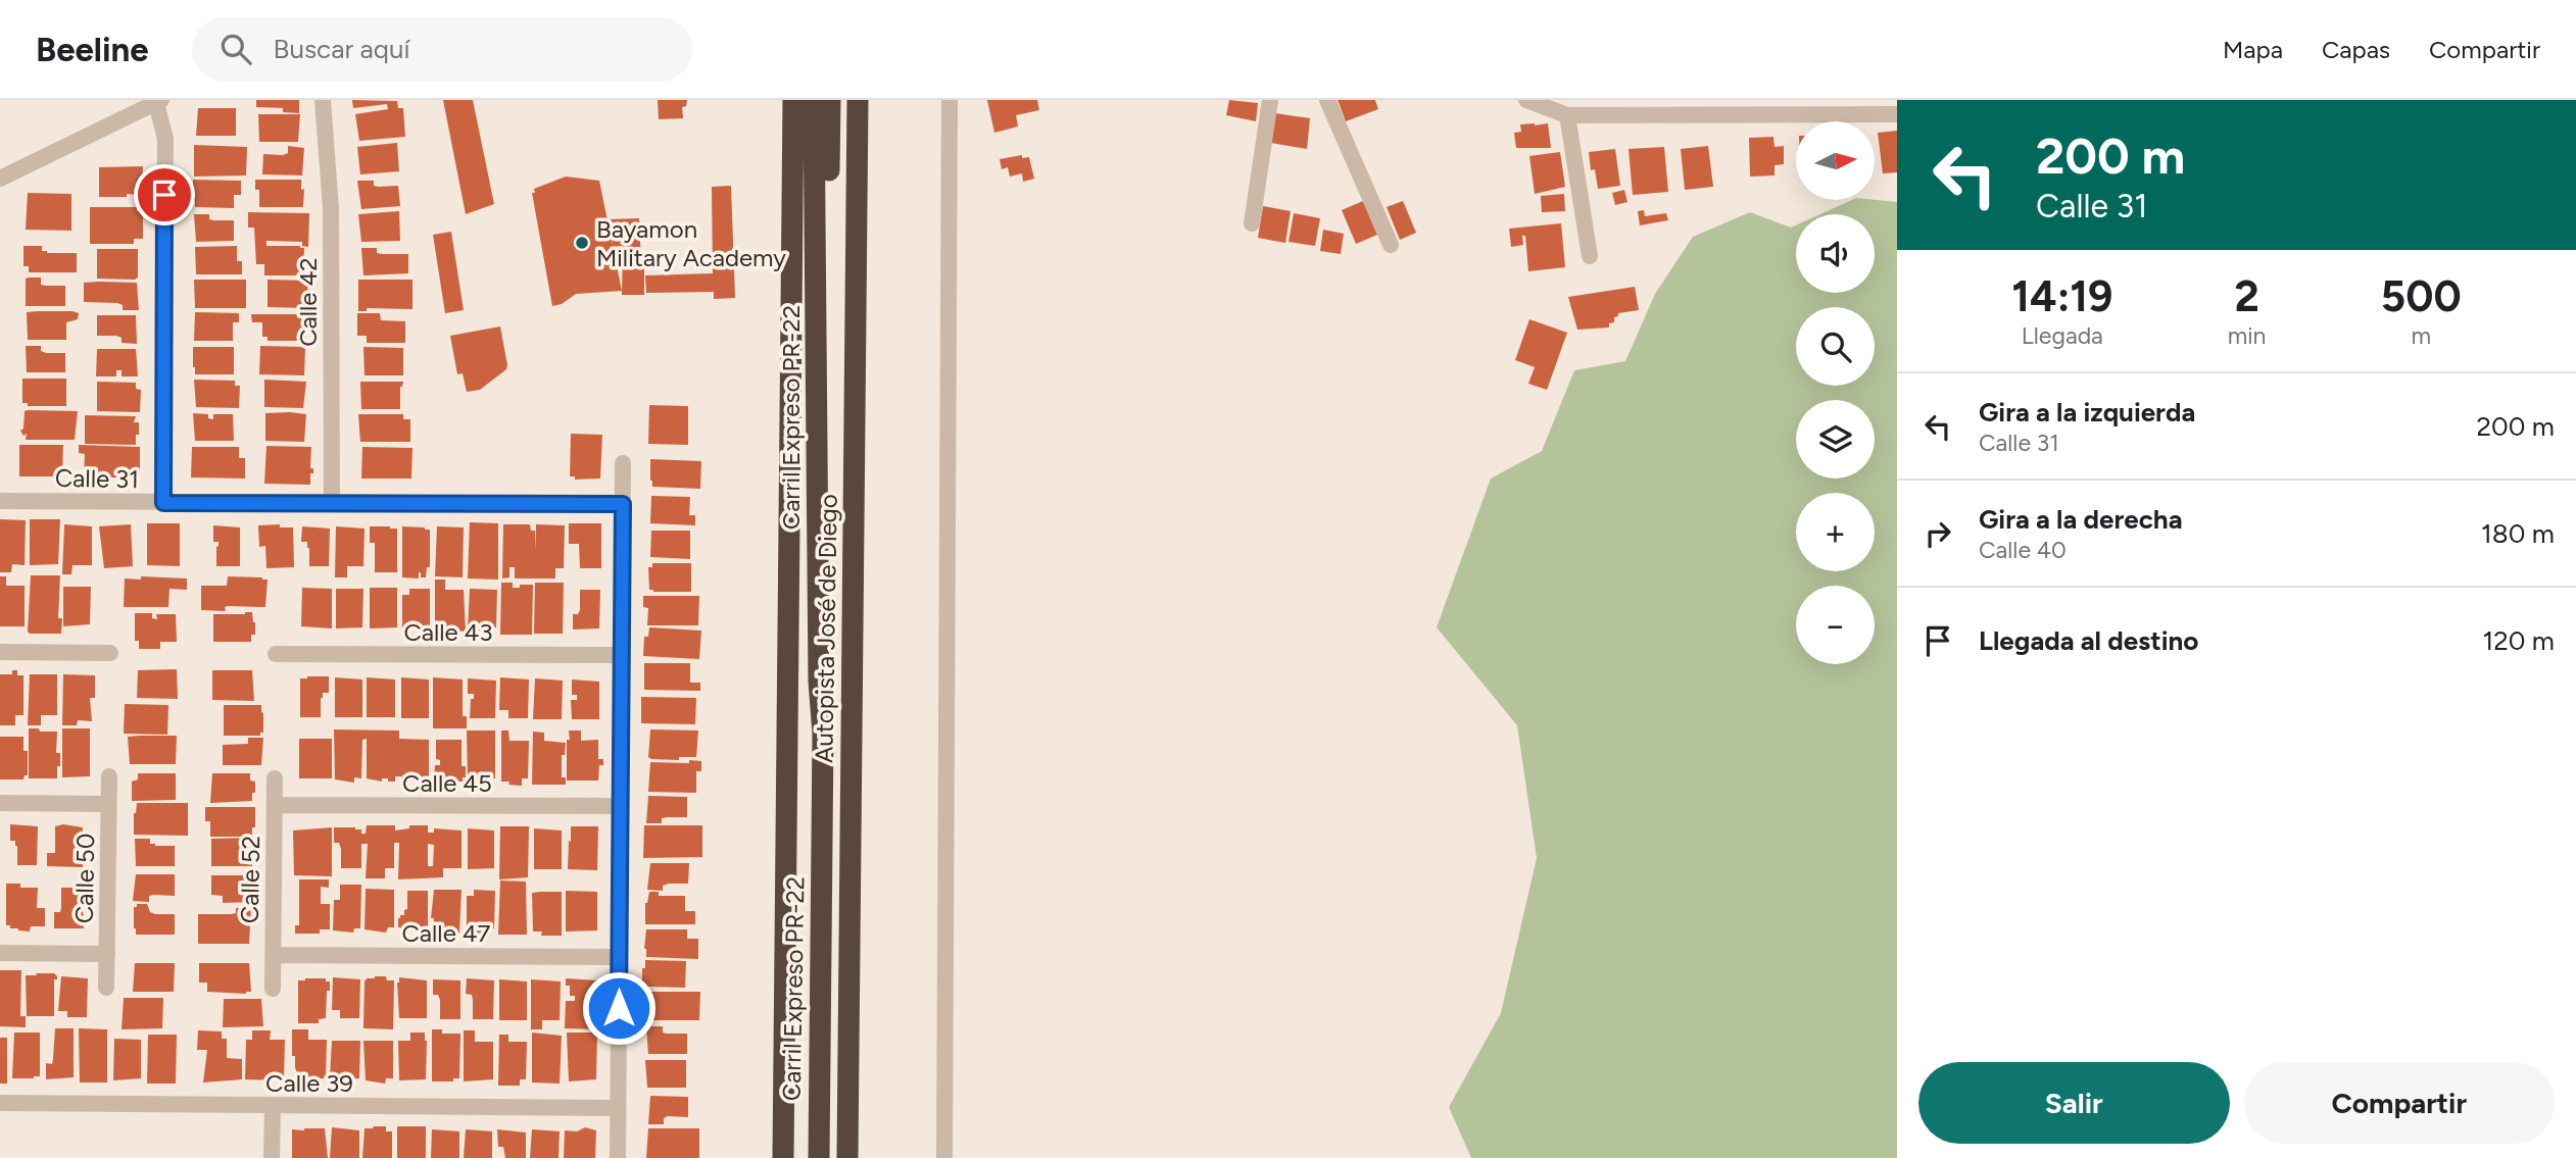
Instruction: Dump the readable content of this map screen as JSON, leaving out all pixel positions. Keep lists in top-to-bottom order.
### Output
{
  "streets": {
    "highway": ["Carril Expreso PR-22", "Autopista José de Diego"],
    "street": [
      "Calle 42",
      "Calle 31",
      "Calle 43",
      "Calle 45",
      "Calle 50",
      "Calle 52",
      "Calle 47",
      "Calle 39"
    ]
  },
  "crossings": [
    ["Calle 42", "Calle 31"],
    ["Calle 45", "Calle 52"],
    ["Calle 52", "Calle 47"]
  ],
  "places": ["Bayamon Military Academy"],
  "north": "right",
  "page": {
    "header": "Beeline",
    "search": "Buscar aquí",
    "nav": ["Mapa", "Capas", "Compartir"],
    "turn": ["200 m", "Calle 31"],
    "map_buttons": ["+", "−"],
    "eta": [
      "14:19",
      "Llegada",
      "2",
      "min",
      "500",
      "m"
    ],
    "list": [
      {
        "name": "Gira a la izquierda",
        "note": "Calle 31",
        "value": "200 m"
      },
      {
        "name": "Gira a la derecha",
        "note": "Calle 40",
        "value": "180 m"
      },
      {
        "name": "Llegada al destino",
        "value": "120 m"
      }
    ],
    "buttons": ["Salir", "Compartir"]
  }
}
